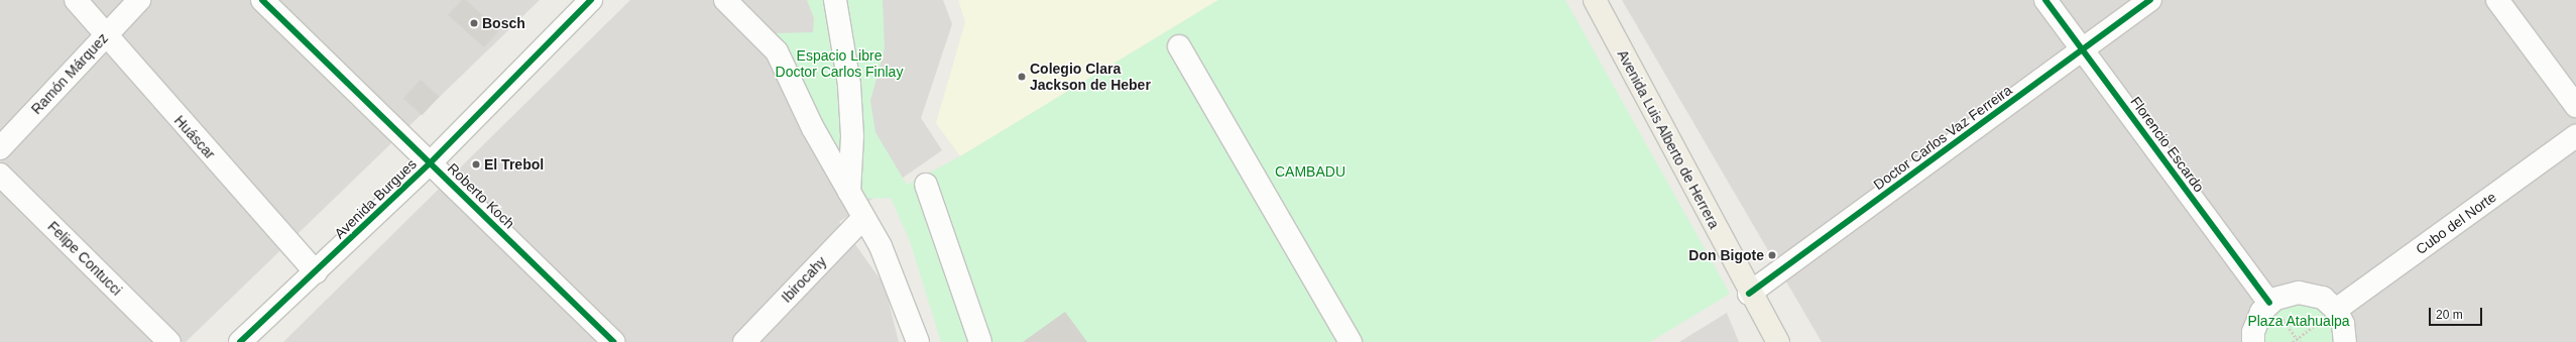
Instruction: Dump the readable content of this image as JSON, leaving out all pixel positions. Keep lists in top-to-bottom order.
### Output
{
  "streets": {
    "main road": ["Avenida Luis Alberto de Herrera"],
    "street": [
      "Ramón Márquez",
      "Huáscar",
      "Doctor Carlos Vaz Ferreira",
      "Florencio Escardo",
      "Roberto Koch",
      "Avenida Burgues",
      "Cubo del Norte",
      "Felipe Contucci",
      "Ibirocahy"
    ]
  },
  "crossings": [
    ["Ramón Márquez", "Huáscar"],
    ["Huáscar", "Avenida Burgues"],
    ["Doctor Carlos Vaz Ferreira", "Avenida Luis Alberto de Herrera"],
    ["Doctor Carlos Vaz Ferreira", "Florencio Escardo"],
    ["Roberto Koch", "Avenida Burgues"]
  ],
  "parks": ["Espacio Libre Doctor Carlos Finlay", "CAMBADU", "Plaza Atahualpa"],
  "places": [
    "Bosch",
    "Colegio Clara Jackson de Heber",
    "El Trebol",
    "Don Bigote"
  ],
  "scale_bar": "20 m"
}
